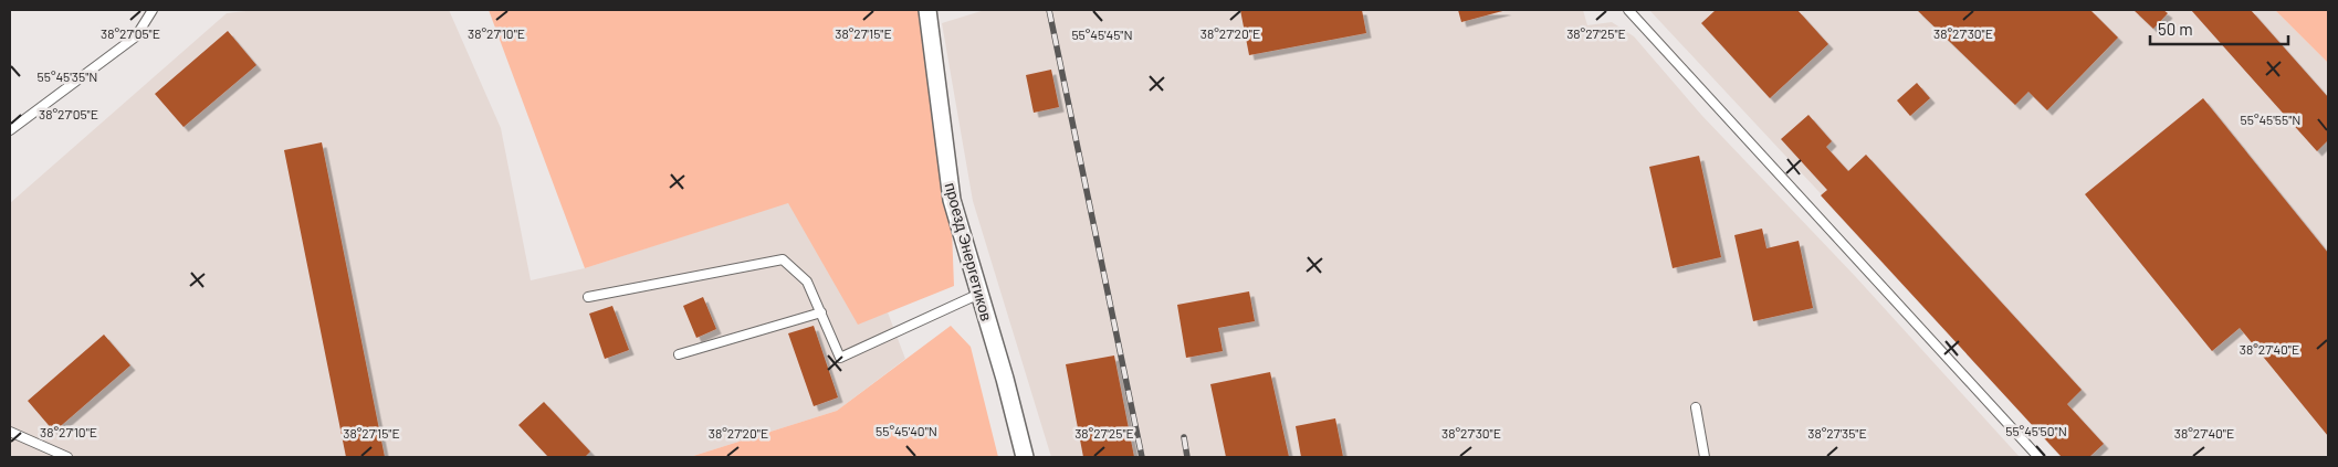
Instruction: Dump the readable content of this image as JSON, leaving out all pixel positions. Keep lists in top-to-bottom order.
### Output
{
  "streets": {
    "street": ["проезд Энергетиков"]
  },
  "scale_bar": "50 m",
  "coordinates": [
    "38°27'05\"E",
    "38°27'10\"E",
    "38°27'15\"E",
    "38°27'20\"E",
    "38°27'25\"E",
    "38°27'30\"E",
    "55°45'45\"N",
    "55°45'35\"N",
    "55°45'55\"N",
    "38°27'40\"E",
    "55°45'40\"N",
    "55°45'50\"N",
    "38°27'35\"E"
  ]
}
